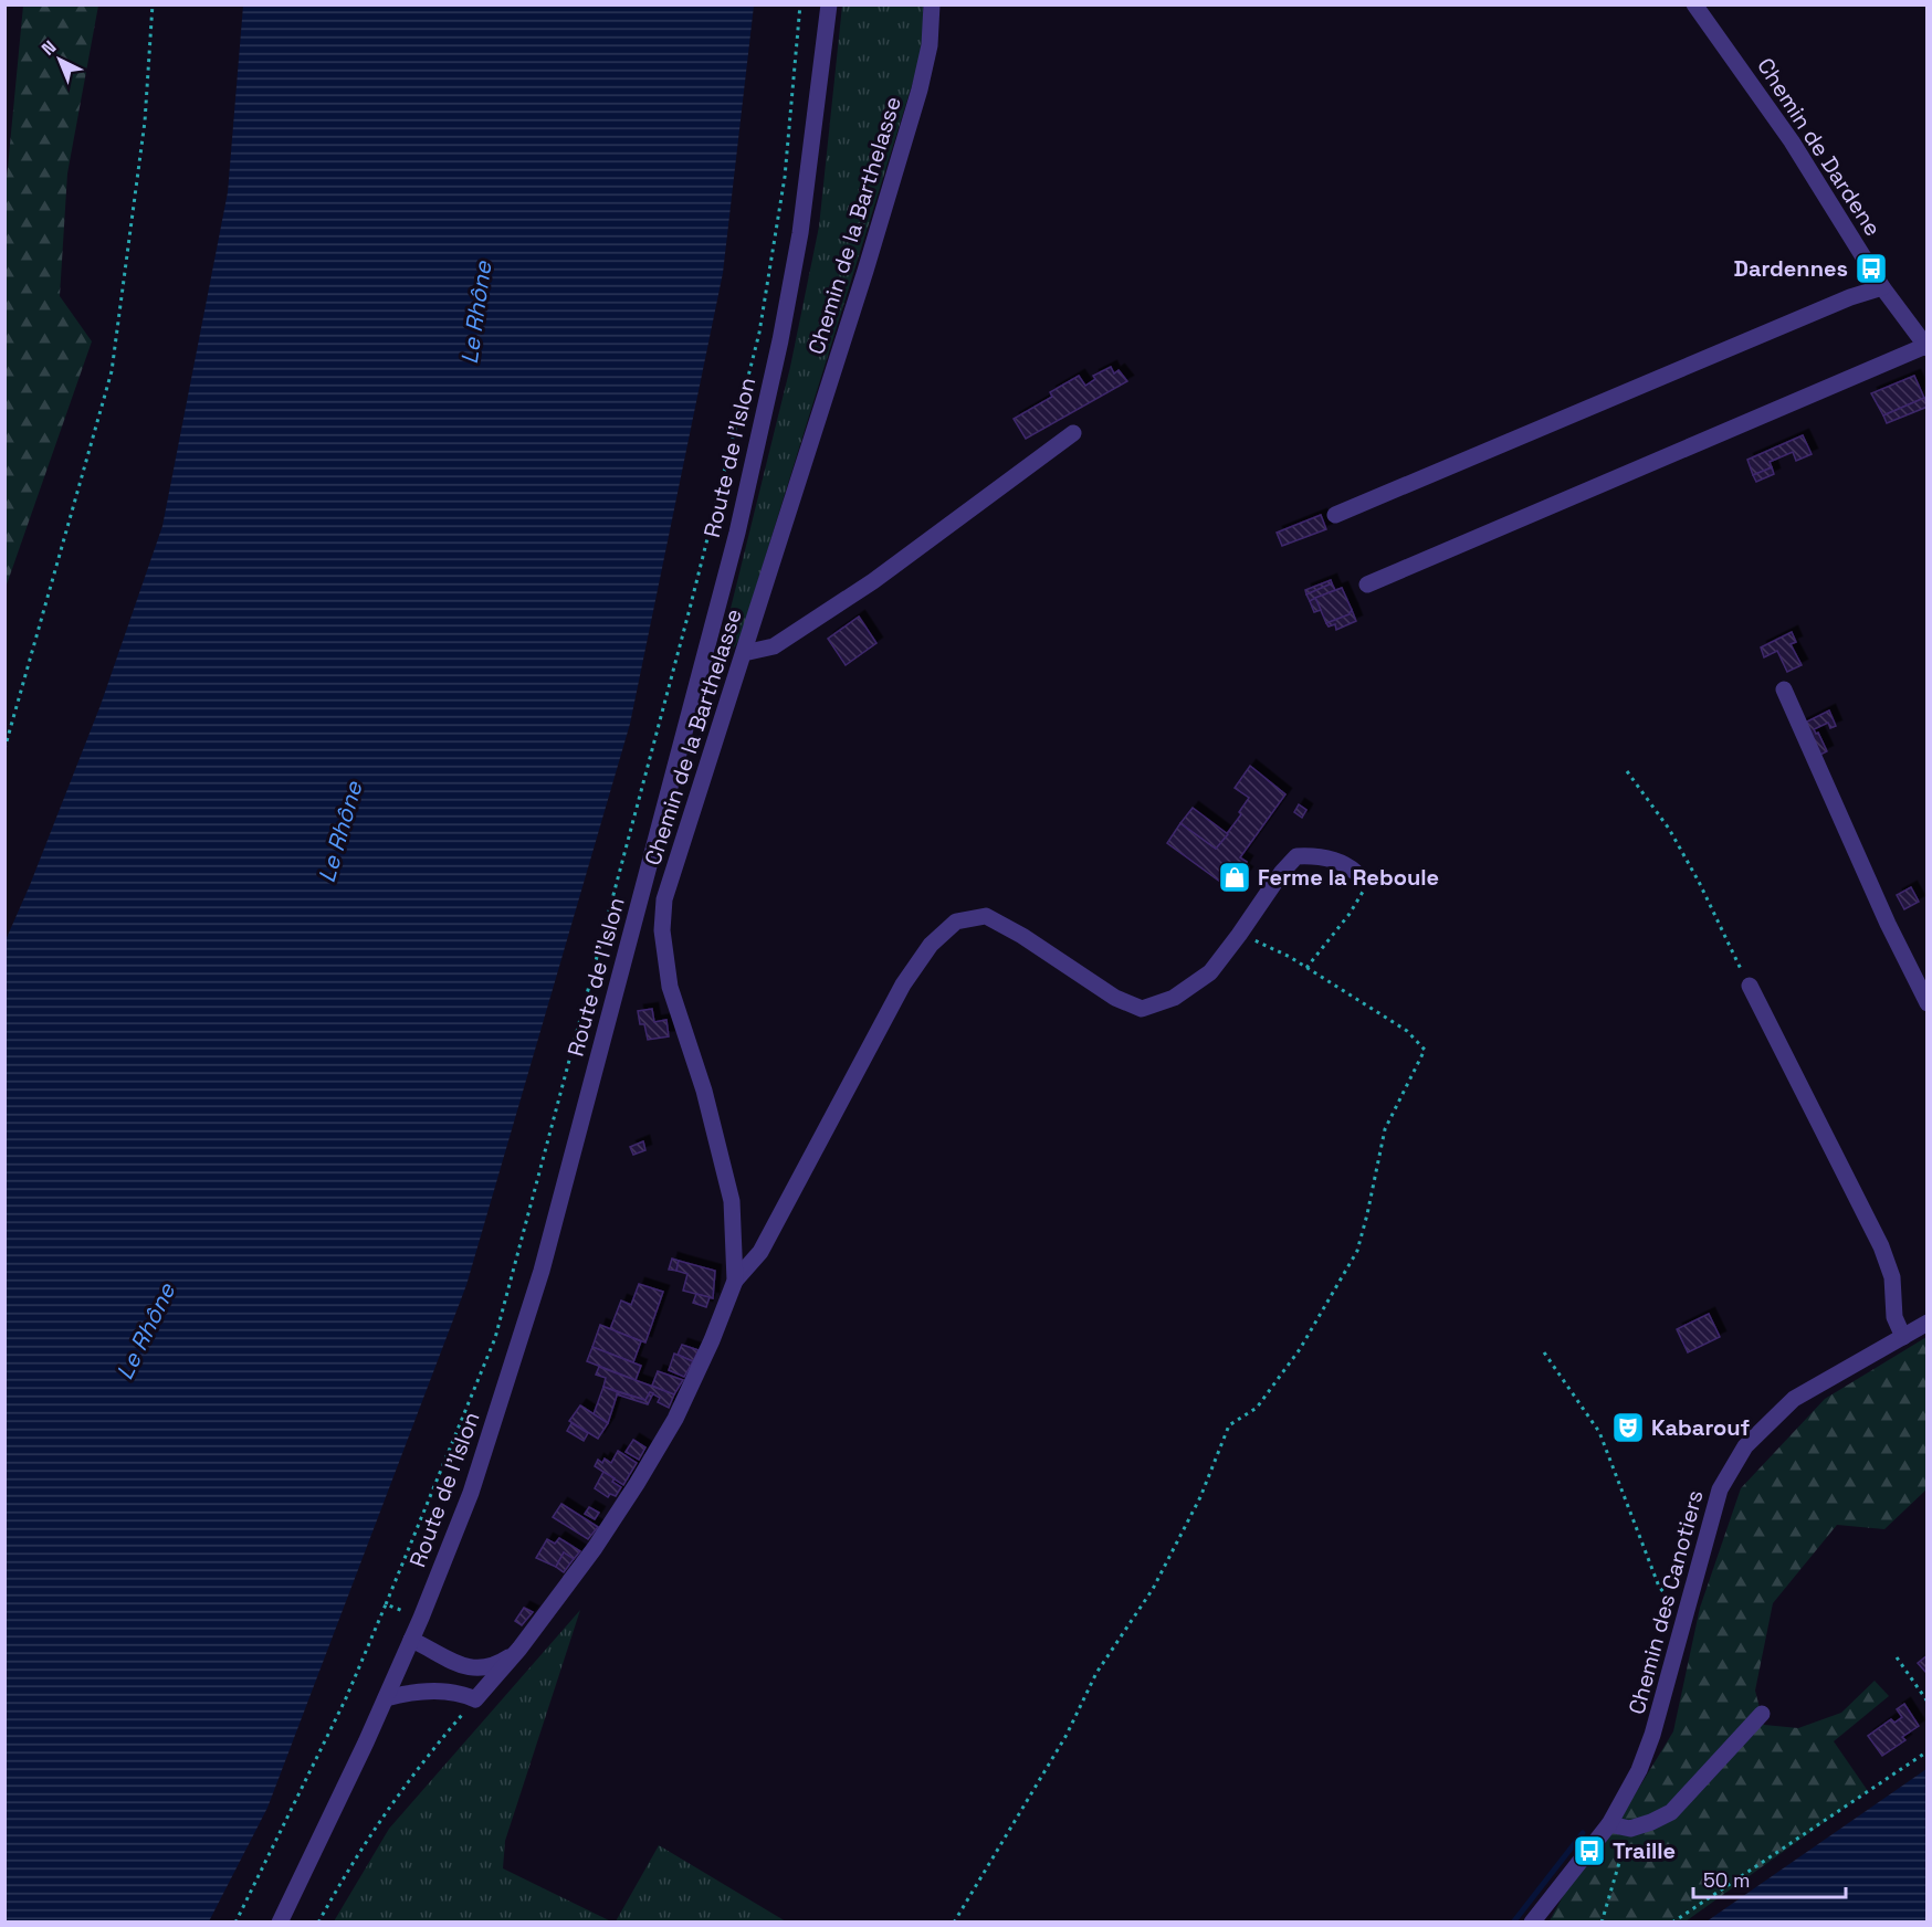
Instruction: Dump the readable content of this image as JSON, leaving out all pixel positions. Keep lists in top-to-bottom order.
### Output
{
  "streets": {
    "street": [
      "Chemin de Dardene",
      "Chemin de la Barthelasse",
      "Route de l'Islon",
      "Chemin des Canotiers"
    ]
  },
  "water": ["Le Rhône"],
  "places": {
    "bus stop": ["Dardennes", "Traille"],
    "shop": ["Ferme la Reboule"],
    "theatre": ["Kabarouf"]
  },
  "scale_bar": "50 m",
  "north": "top left"
}
